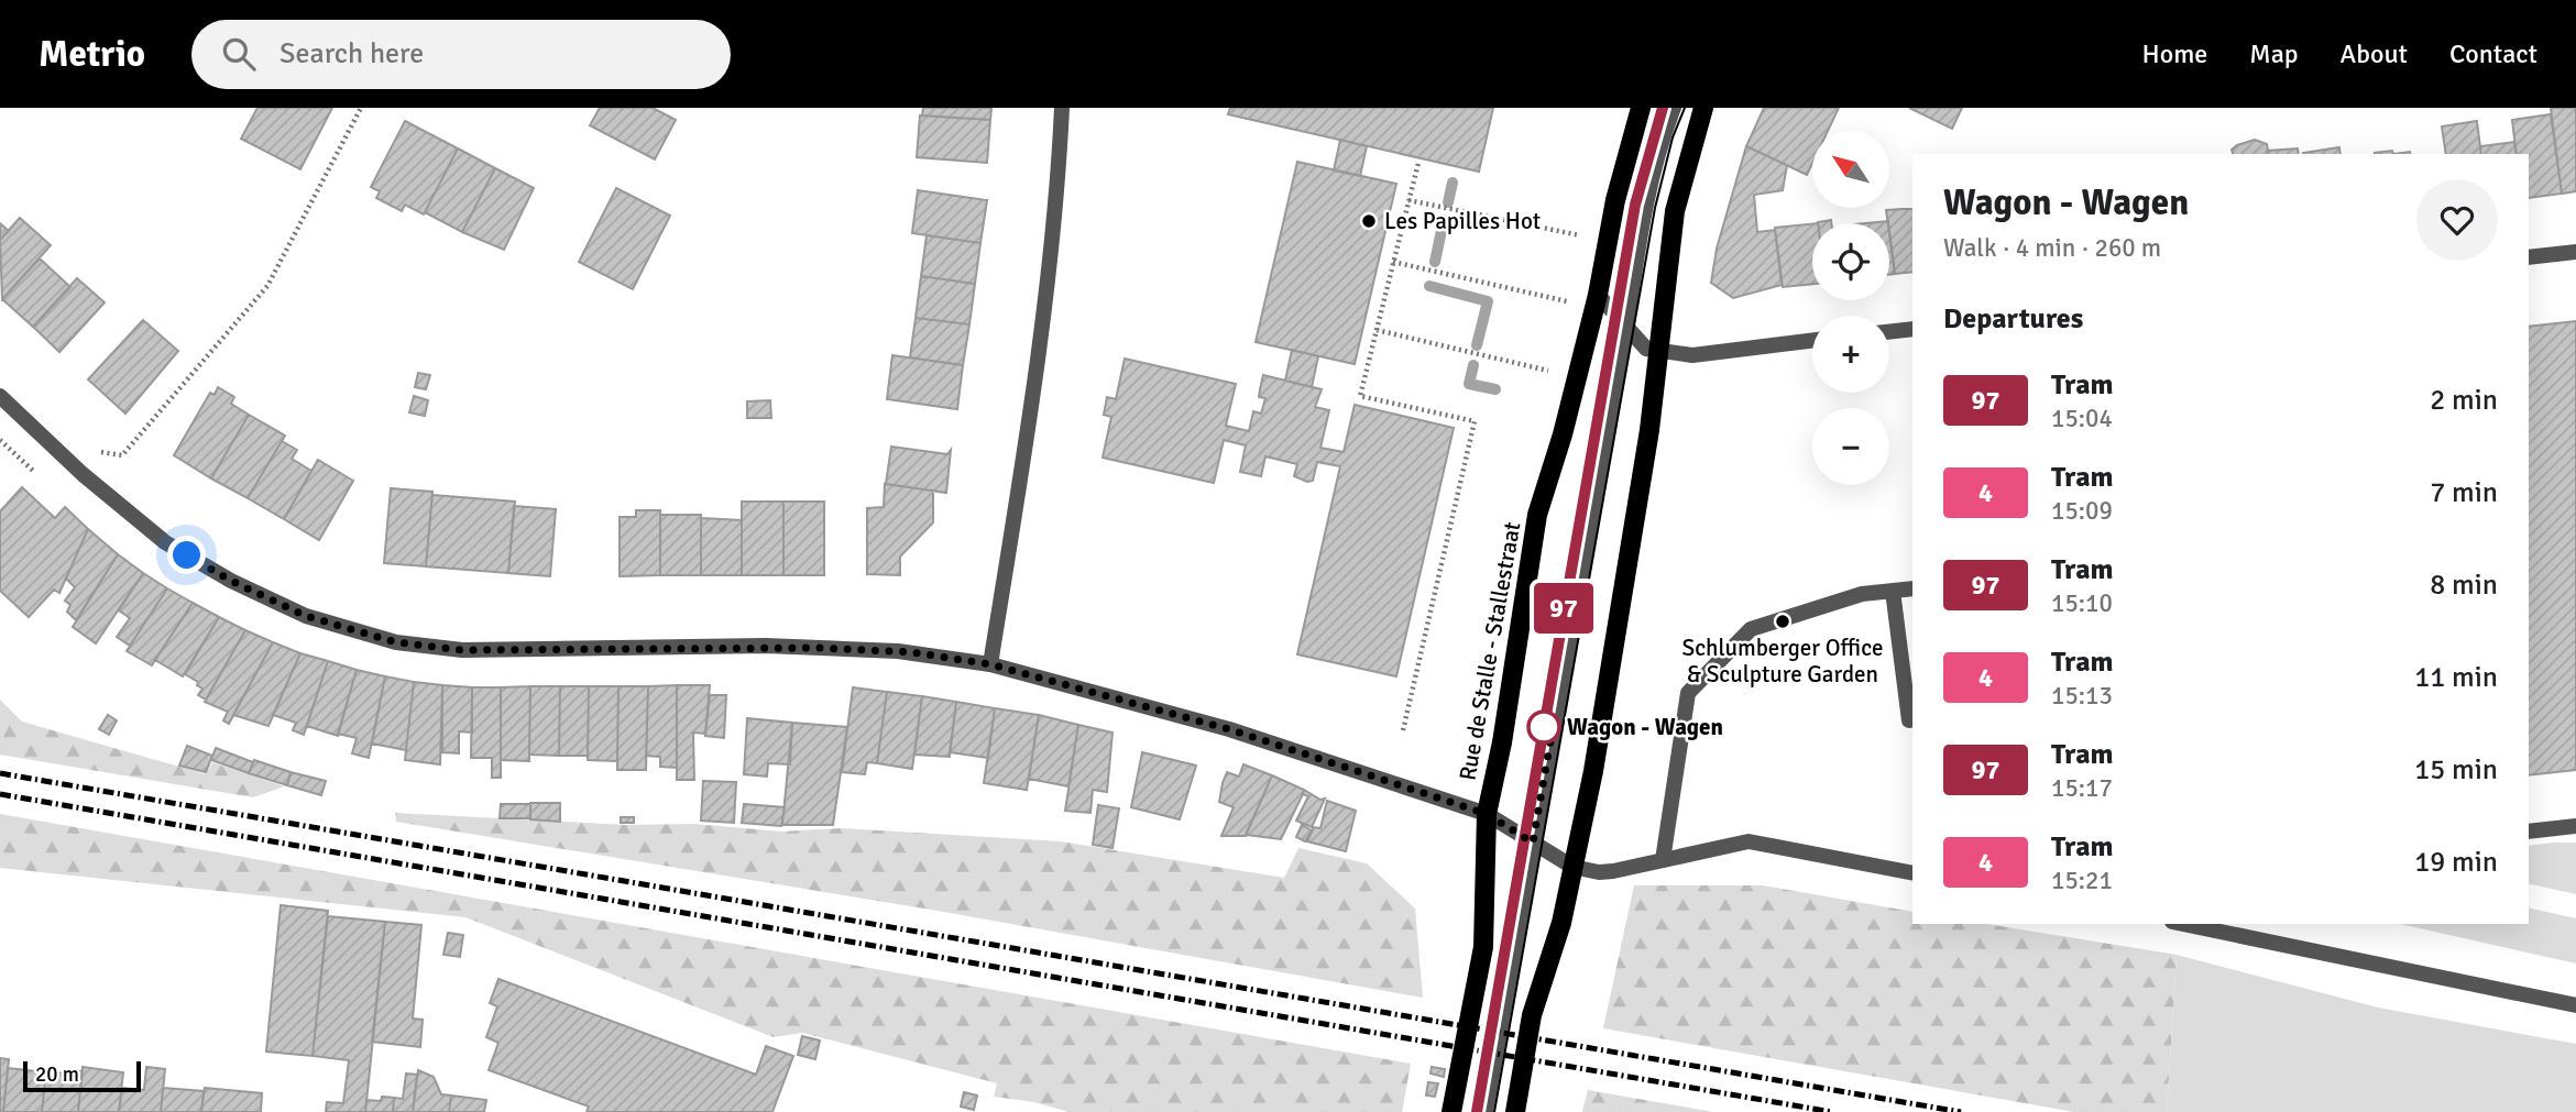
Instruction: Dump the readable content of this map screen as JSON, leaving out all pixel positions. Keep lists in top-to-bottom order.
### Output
{
  "streets": {
    "main road": ["Rue de Stalle - Stallestraat"]
  },
  "places": ["Les Papilles Hot", "Schlumberger Office & Sculpture Garden", "Wagon - Wagen"],
  "lines": ["tram line 97"],
  "scale_bar": "20 m",
  "north": "top left",
  "page": {
    "header": "Metrio",
    "search": "Search here",
    "nav": [
      "Home",
      "Map",
      "About",
      "Contact"
    ],
    "on_map": "97",
    "map_buttons": ["+", "−"],
    "heading": [
      ["Wagon - Wagen", "Walk · 4 min · 260 m"],
      "Departures"
    ],
    "list": [
      {
        "mark": "97",
        "name": "Tram",
        "note": "15:04",
        "value": "2 min"
      },
      {
        "mark": "4",
        "name": "Tram",
        "note": "15:09",
        "value": "7 min"
      },
      {
        "mark": "97",
        "name": "Tram",
        "note": "15:10",
        "value": "8 min"
      },
      {
        "mark": "4",
        "name": "Tram",
        "note": "15:13",
        "value": "11 min"
      },
      {
        "mark": "97",
        "name": "Tram",
        "note": "15:17",
        "value": "15 min"
      },
      {
        "mark": "4",
        "name": "Tram",
        "note": "15:21",
        "value": "19 min"
      }
    ],
    "scale": "20 m"
  }
}
